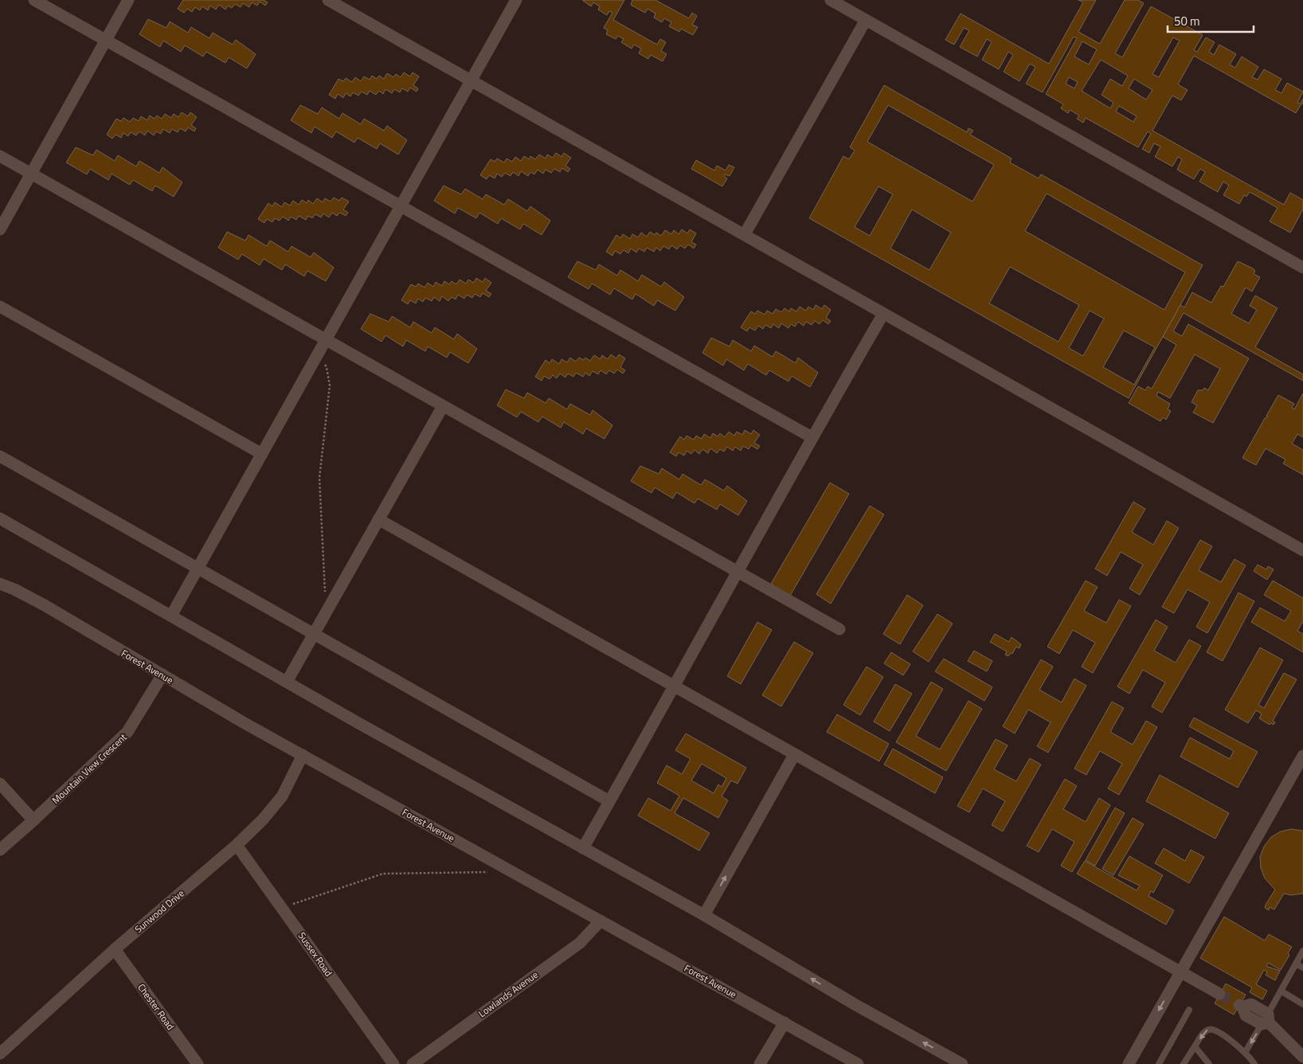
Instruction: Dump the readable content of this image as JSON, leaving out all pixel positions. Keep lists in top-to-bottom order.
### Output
{
  "streets": {
    "street": [
      "Forest Avenue",
      "Mountain View Crescent",
      "Sunwood Drive",
      "Sussex Road",
      "Lowlands Avenue",
      "Chester Road"
    ]
  },
  "crossings": [
    ["Forest Avenue", "Mountain View Crescent"],
    ["Forest Avenue", "Sunwood Drive"],
    ["Forest Avenue", "Lowlands Avenue"],
    ["Sunwood Drive", "Sussex Road"],
    ["Sunwood Drive", "Chester Road"]
  ],
  "scale_bar": "50 m"
}
